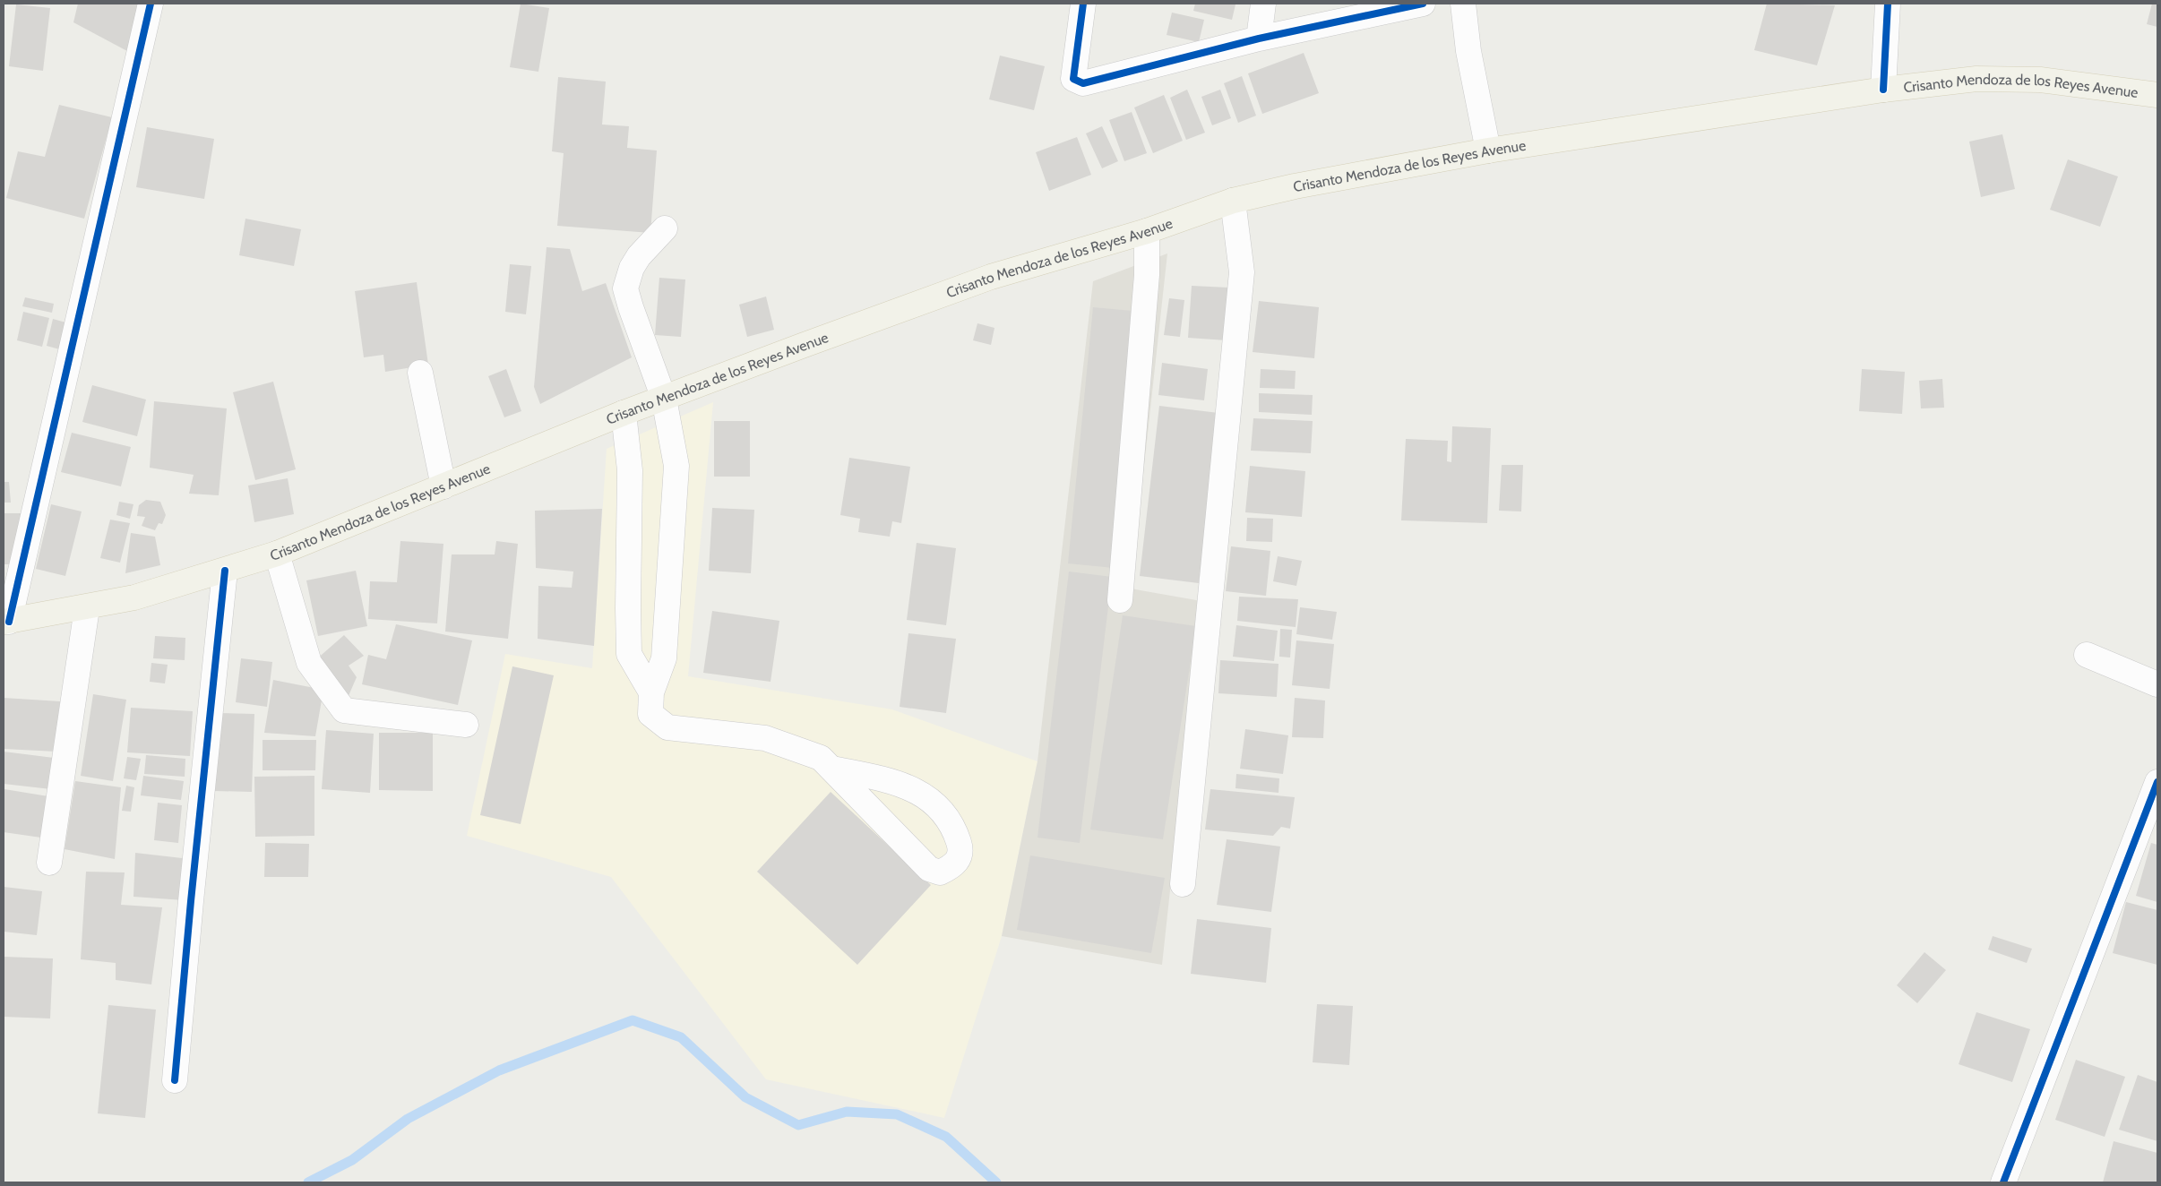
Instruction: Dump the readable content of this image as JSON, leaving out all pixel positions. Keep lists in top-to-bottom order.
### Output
{
  "streets": {
    "main road": ["Crisanto Mendoza de los Reyes Avenue"]
  }
}
